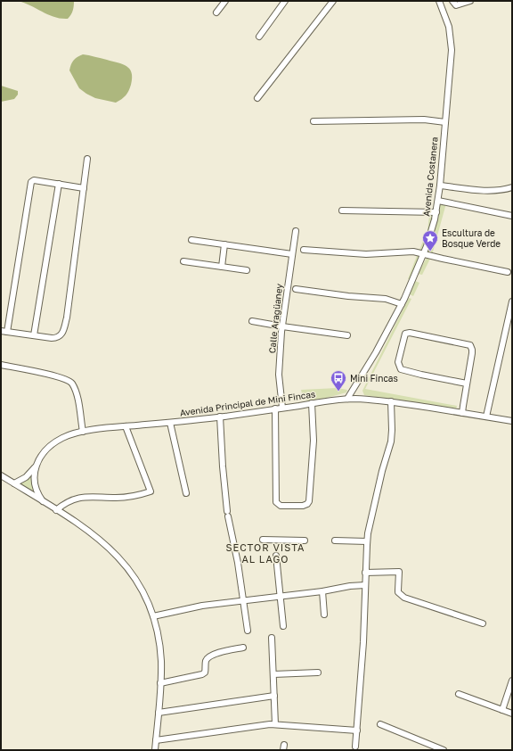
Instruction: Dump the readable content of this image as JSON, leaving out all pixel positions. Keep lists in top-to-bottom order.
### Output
{
  "streets": {
    "street": ["Avenida Costanera", "Calle Aragüaney", "Avenida Principal de Mini Fincas"]
  },
  "crossings": [
    ["Avenida Costanera", "Avenida Principal de Mini Fincas"],
    ["Calle Aragüaney", "Avenida Principal de Mini Fincas"]
  ],
  "districts": ["SECTOR VISTA AL LAGO"],
  "places": {
    "place": ["Escultura de Bosque Verde"],
    "bus stop": ["Mini Fincas"]
  }
}
